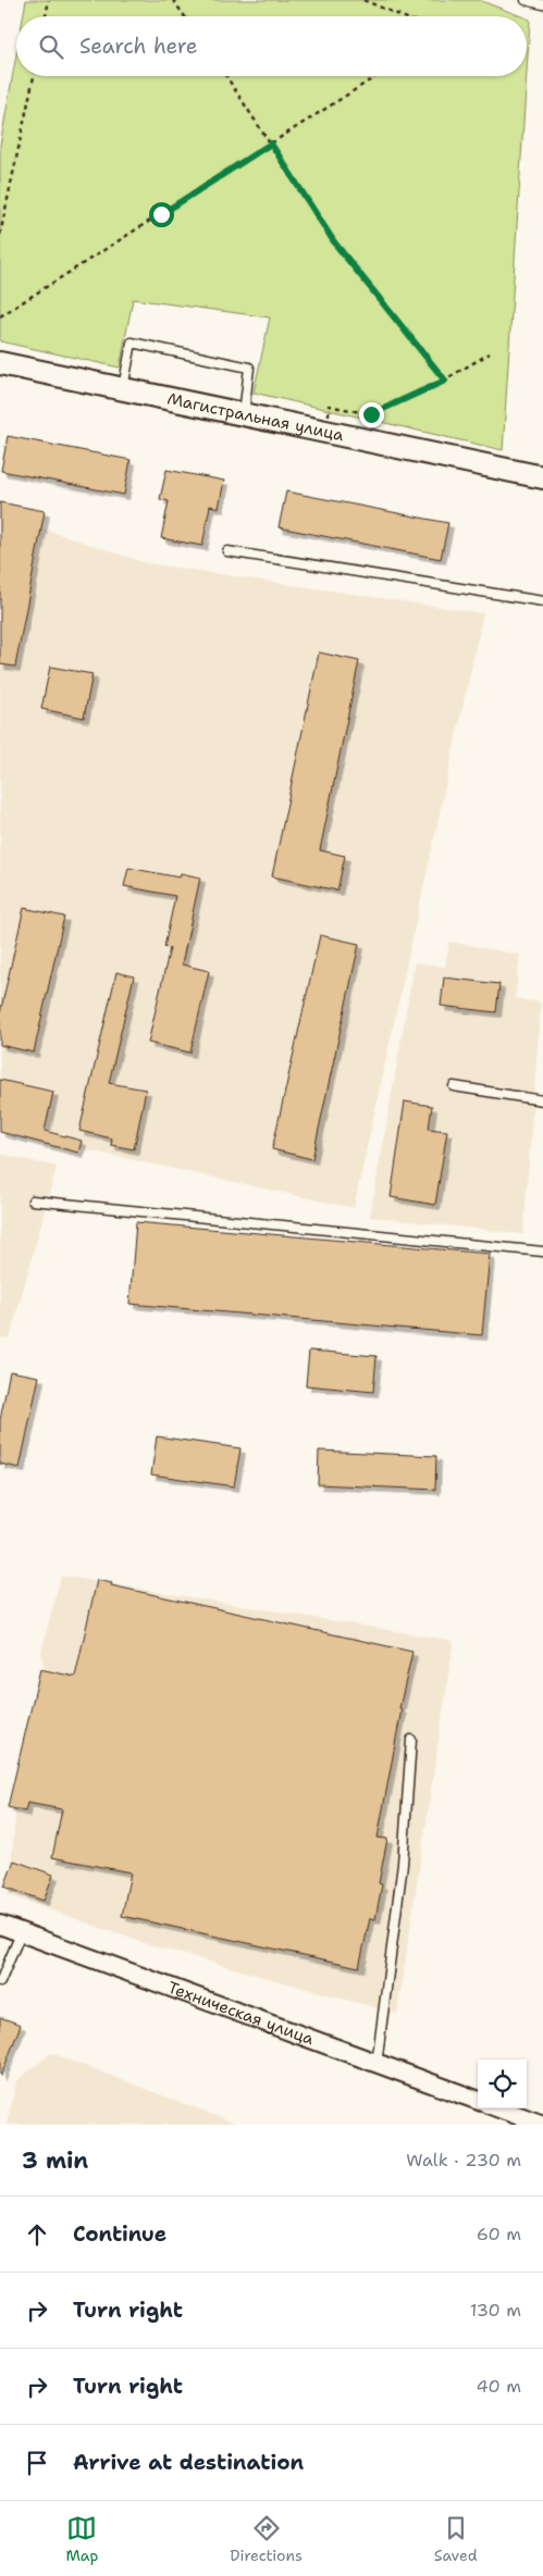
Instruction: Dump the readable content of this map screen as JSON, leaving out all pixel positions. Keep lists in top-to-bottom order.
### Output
{
  "streets": {
    "street": ["Магистральная улица", "Техническая улица"]
  },
  "page": {
    "search": "Search here",
    "heading": ["3 min", "Walk · 230 m"],
    "list": [
      ["Continue", "60 m"],
      ["Turn right", "130 m"],
      ["Turn right", "40 m"],
      "Arrive at destination"
    ],
    "nav": ["Map", "Directions", "Saved"]
  }
}
